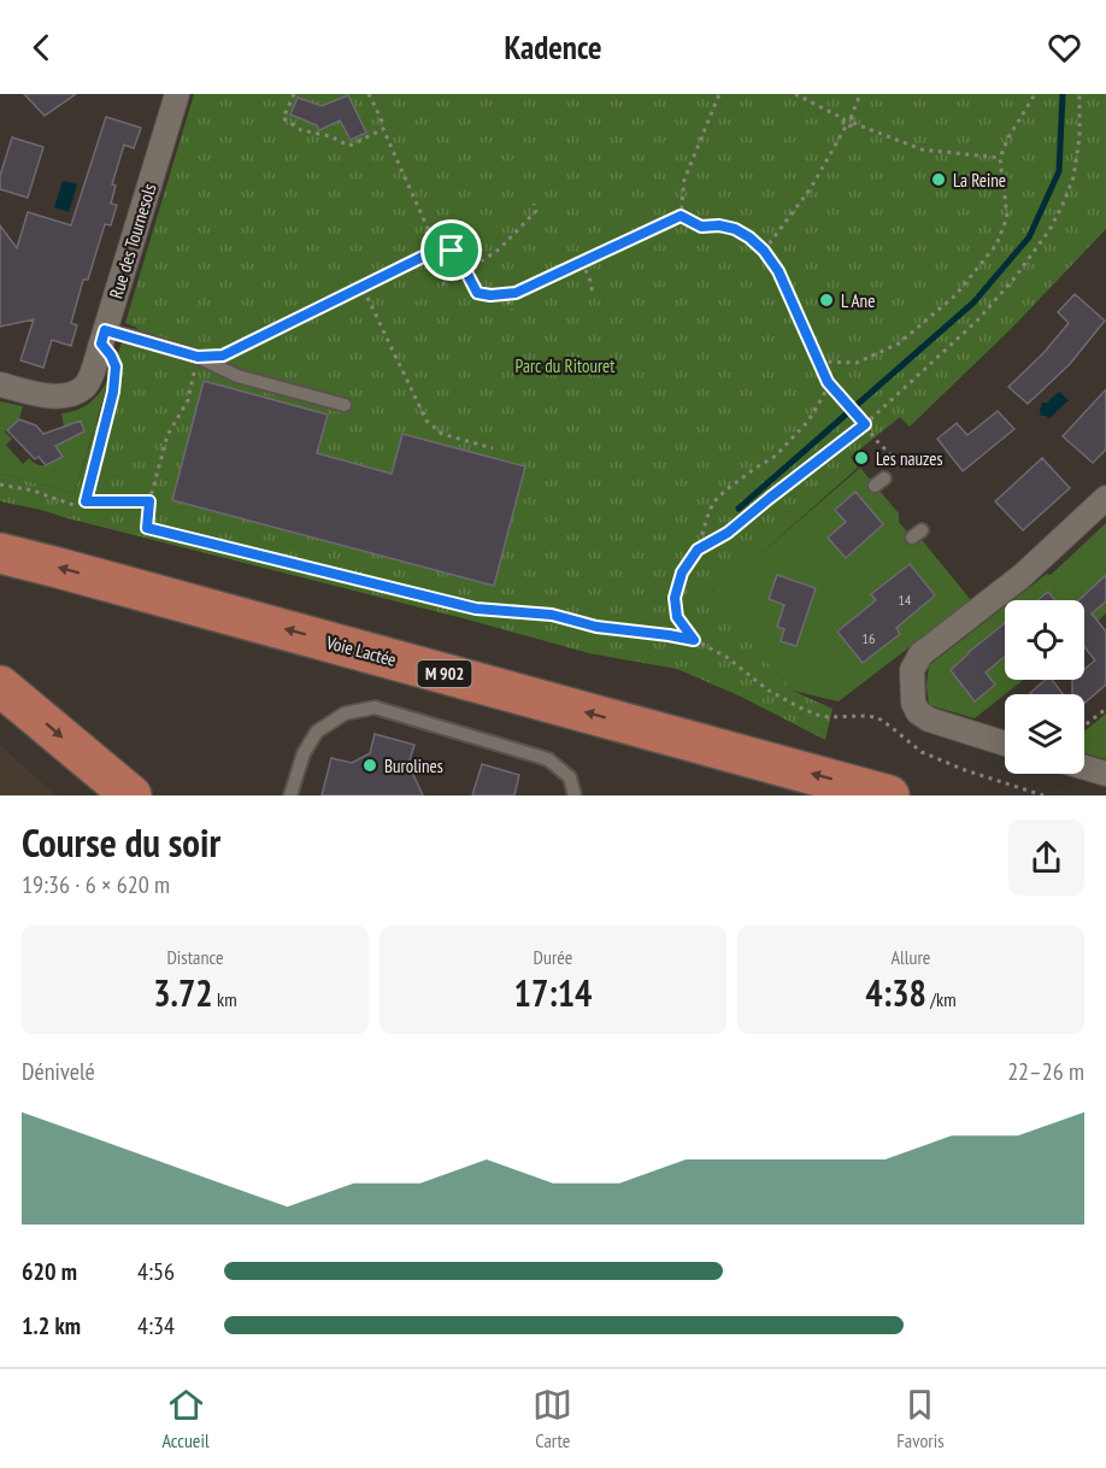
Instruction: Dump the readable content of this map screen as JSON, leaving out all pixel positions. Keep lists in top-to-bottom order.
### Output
{
  "streets": {
    "highway": ["Voie Lactée", "M 902"],
    "street": ["Rue des Tournesols"]
  },
  "one_way": ["Voie Lactée"],
  "parks": ["Parc du Ritouret"],
  "places": [
    "La Reine",
    "L Ane",
    "Les nauzes",
    "Burolines"
  ],
  "house_numbers": ["14", "16"],
  "page": {
    "header": "Kadence",
    "heading": ["Course du soir", "19:36 · 6 × 620 m"],
    "stats": [
      ["Distance", "3.72 km"],
      ["Durée", "17:14"],
      ["Allure", "4:38 /km"]
    ],
    "chart": ["Dénivelé", "22–26 m"],
    "list": [
      {
        "name": "620 m",
        "note": "4:56"
      },
      {
        "name": "1.2 km",
        "note": "4:34"
      }
    ],
    "tabs": ["Accueil", "Carte", "Favoris"]
  }
}
